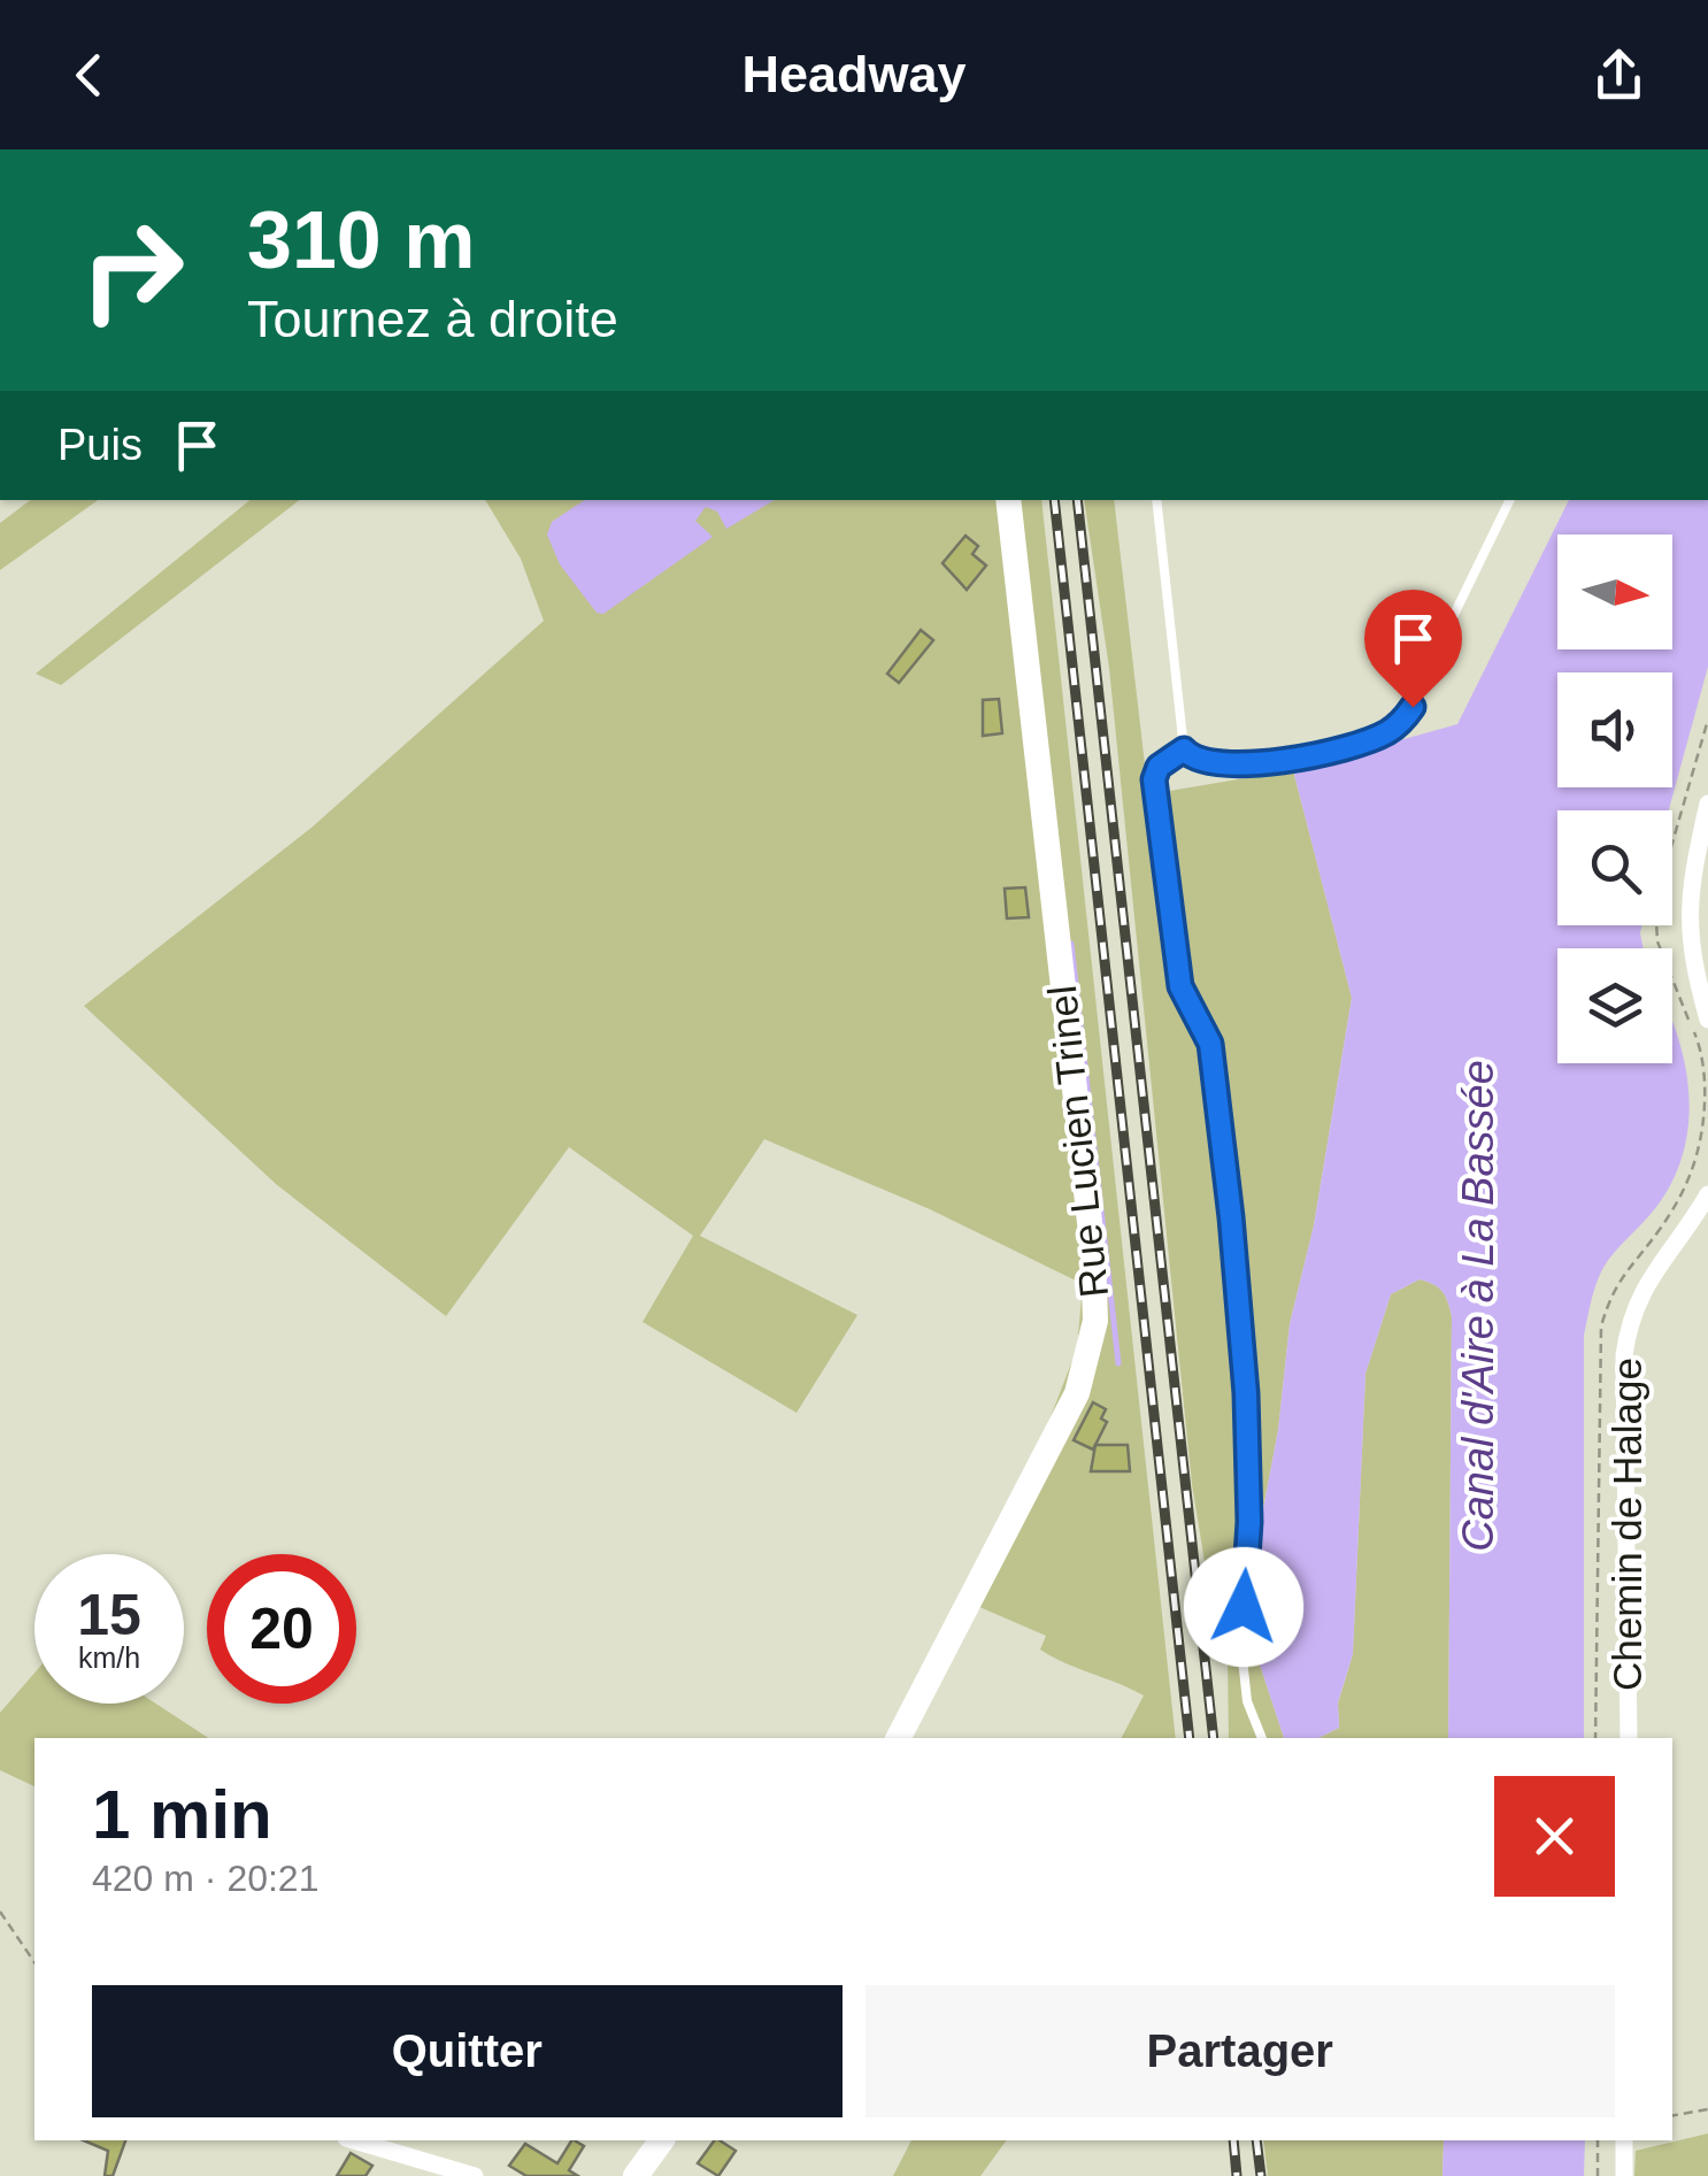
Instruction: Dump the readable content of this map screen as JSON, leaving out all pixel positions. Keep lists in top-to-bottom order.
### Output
{
  "streets": {
    "street": ["Rue Lucien Trinel", "Chemin de Halage"]
  },
  "water": ["Canal d'Aire à La Bassée"],
  "north": "right",
  "page": {
    "header": "Headway",
    "turn": ["310 m", "Tournez à droite"],
    "then": "Puis",
    "speed": "15 km/h",
    "limit": "20",
    "heading": ["1 min", "420 m · 20:21"],
    "buttons": ["Quitter", "Partager"]
  }
}
